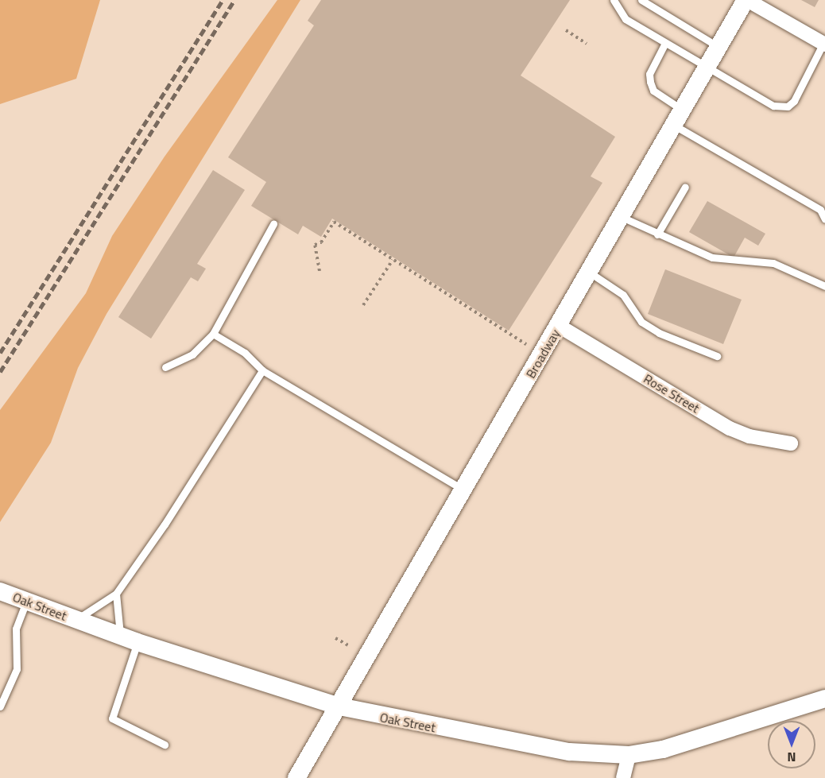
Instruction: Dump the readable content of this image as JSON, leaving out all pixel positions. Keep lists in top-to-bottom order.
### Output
{
  "streets": {
    "street": ["Broadway", "Rose Street", "Oak Street"]
  },
  "crossings": [
    ["Broadway", "Rose Street"],
    ["Broadway", "Oak Street"]
  ],
  "north": "bottom"
}
